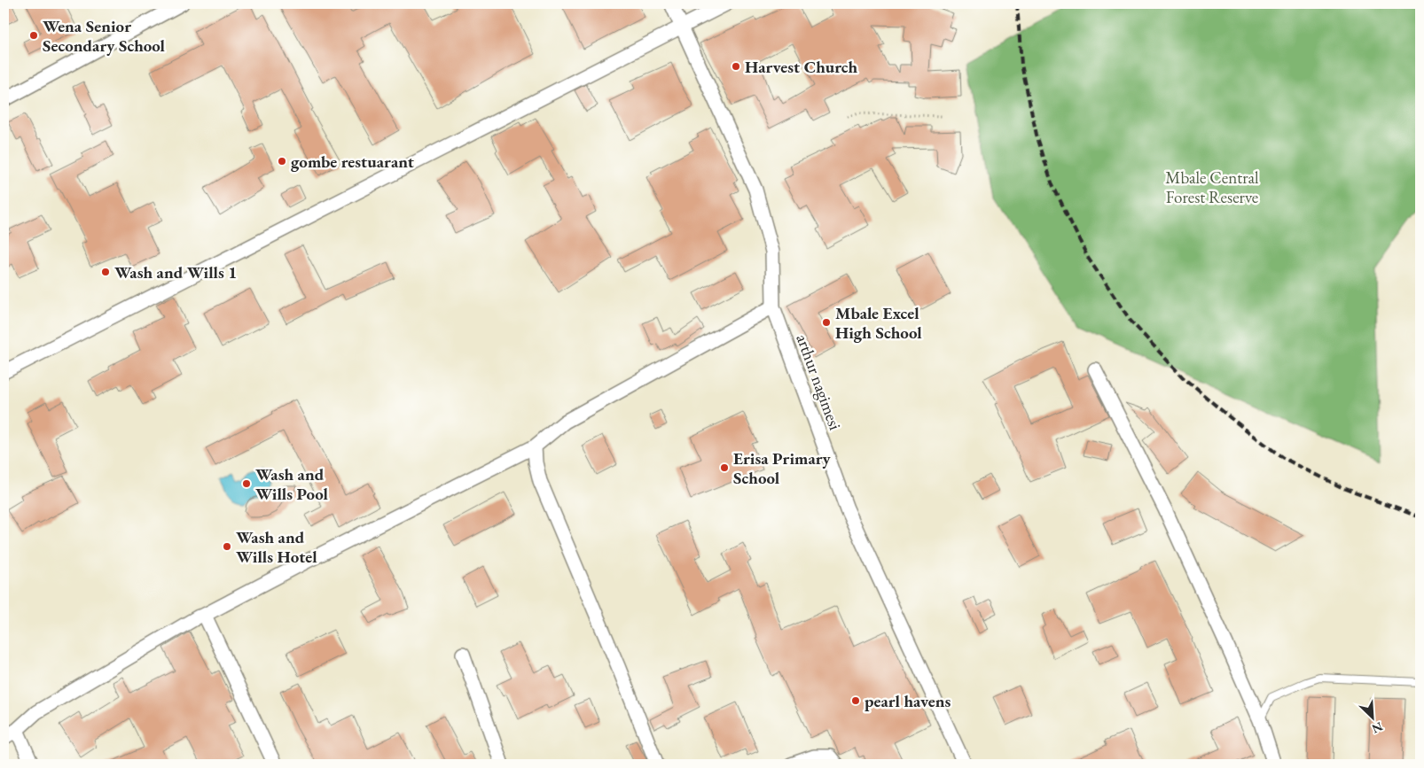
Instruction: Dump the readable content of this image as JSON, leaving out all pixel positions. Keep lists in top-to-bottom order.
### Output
{
  "streets": {
    "street": ["arthur nagimesi"]
  },
  "parks": ["Mbale Central Forest Reserve"],
  "places": [
    "Wena Senior Secondary School",
    "Harvest Church",
    "gombe restuarant",
    "Wash and Wills 1",
    "Mbale Excel High School",
    "Erisa Primary School",
    "Wash and Wills Pool",
    "Wash and Wills Hotel",
    "pearl havens"
  ],
  "north": "bottom right"
}
